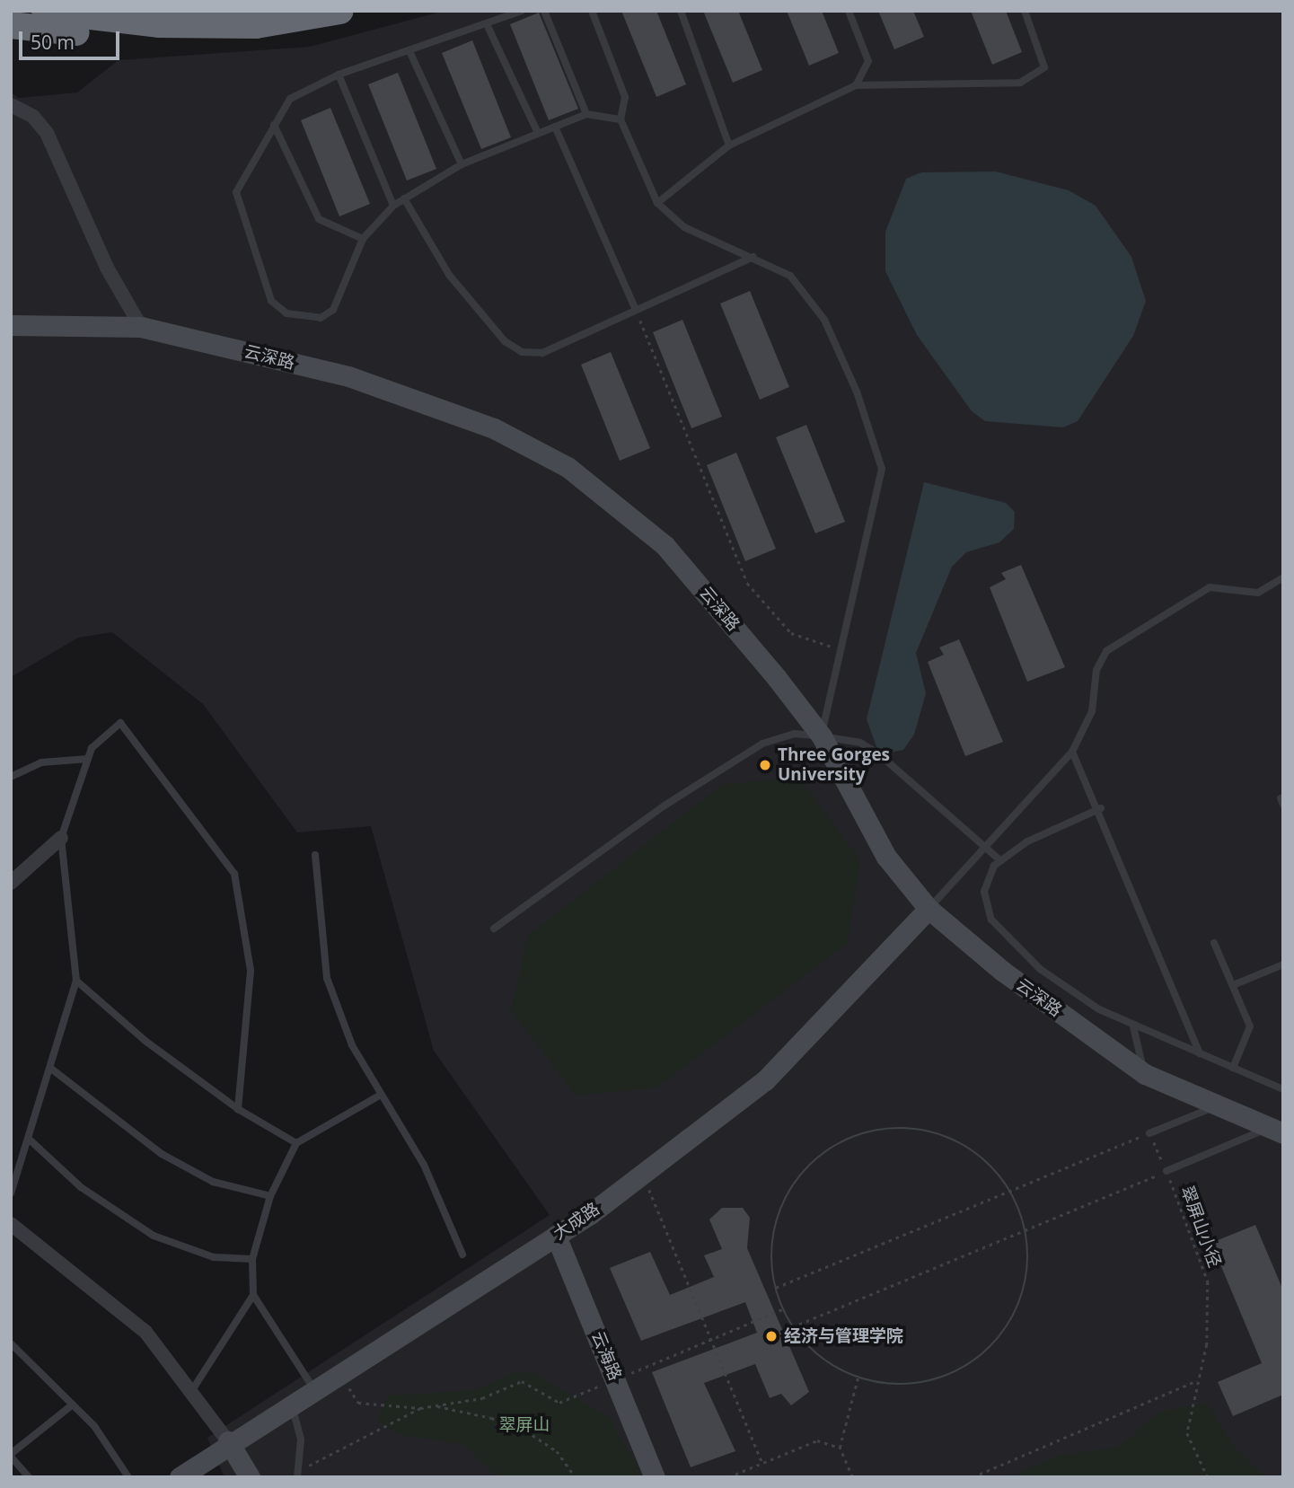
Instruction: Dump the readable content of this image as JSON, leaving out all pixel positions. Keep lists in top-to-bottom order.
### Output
{
  "streets": {
    "street": ["云深路", "大成路", "云海路"],
    "path": ["翠屏山小径"]
  },
  "crossings": [
    ["云深路", "大成路"],
    ["大成路", "云海路"]
  ],
  "parks": ["翠屏山"],
  "places": ["Three Gorges University", "经济与管理学院"],
  "scale_bar": "50 m"
}
